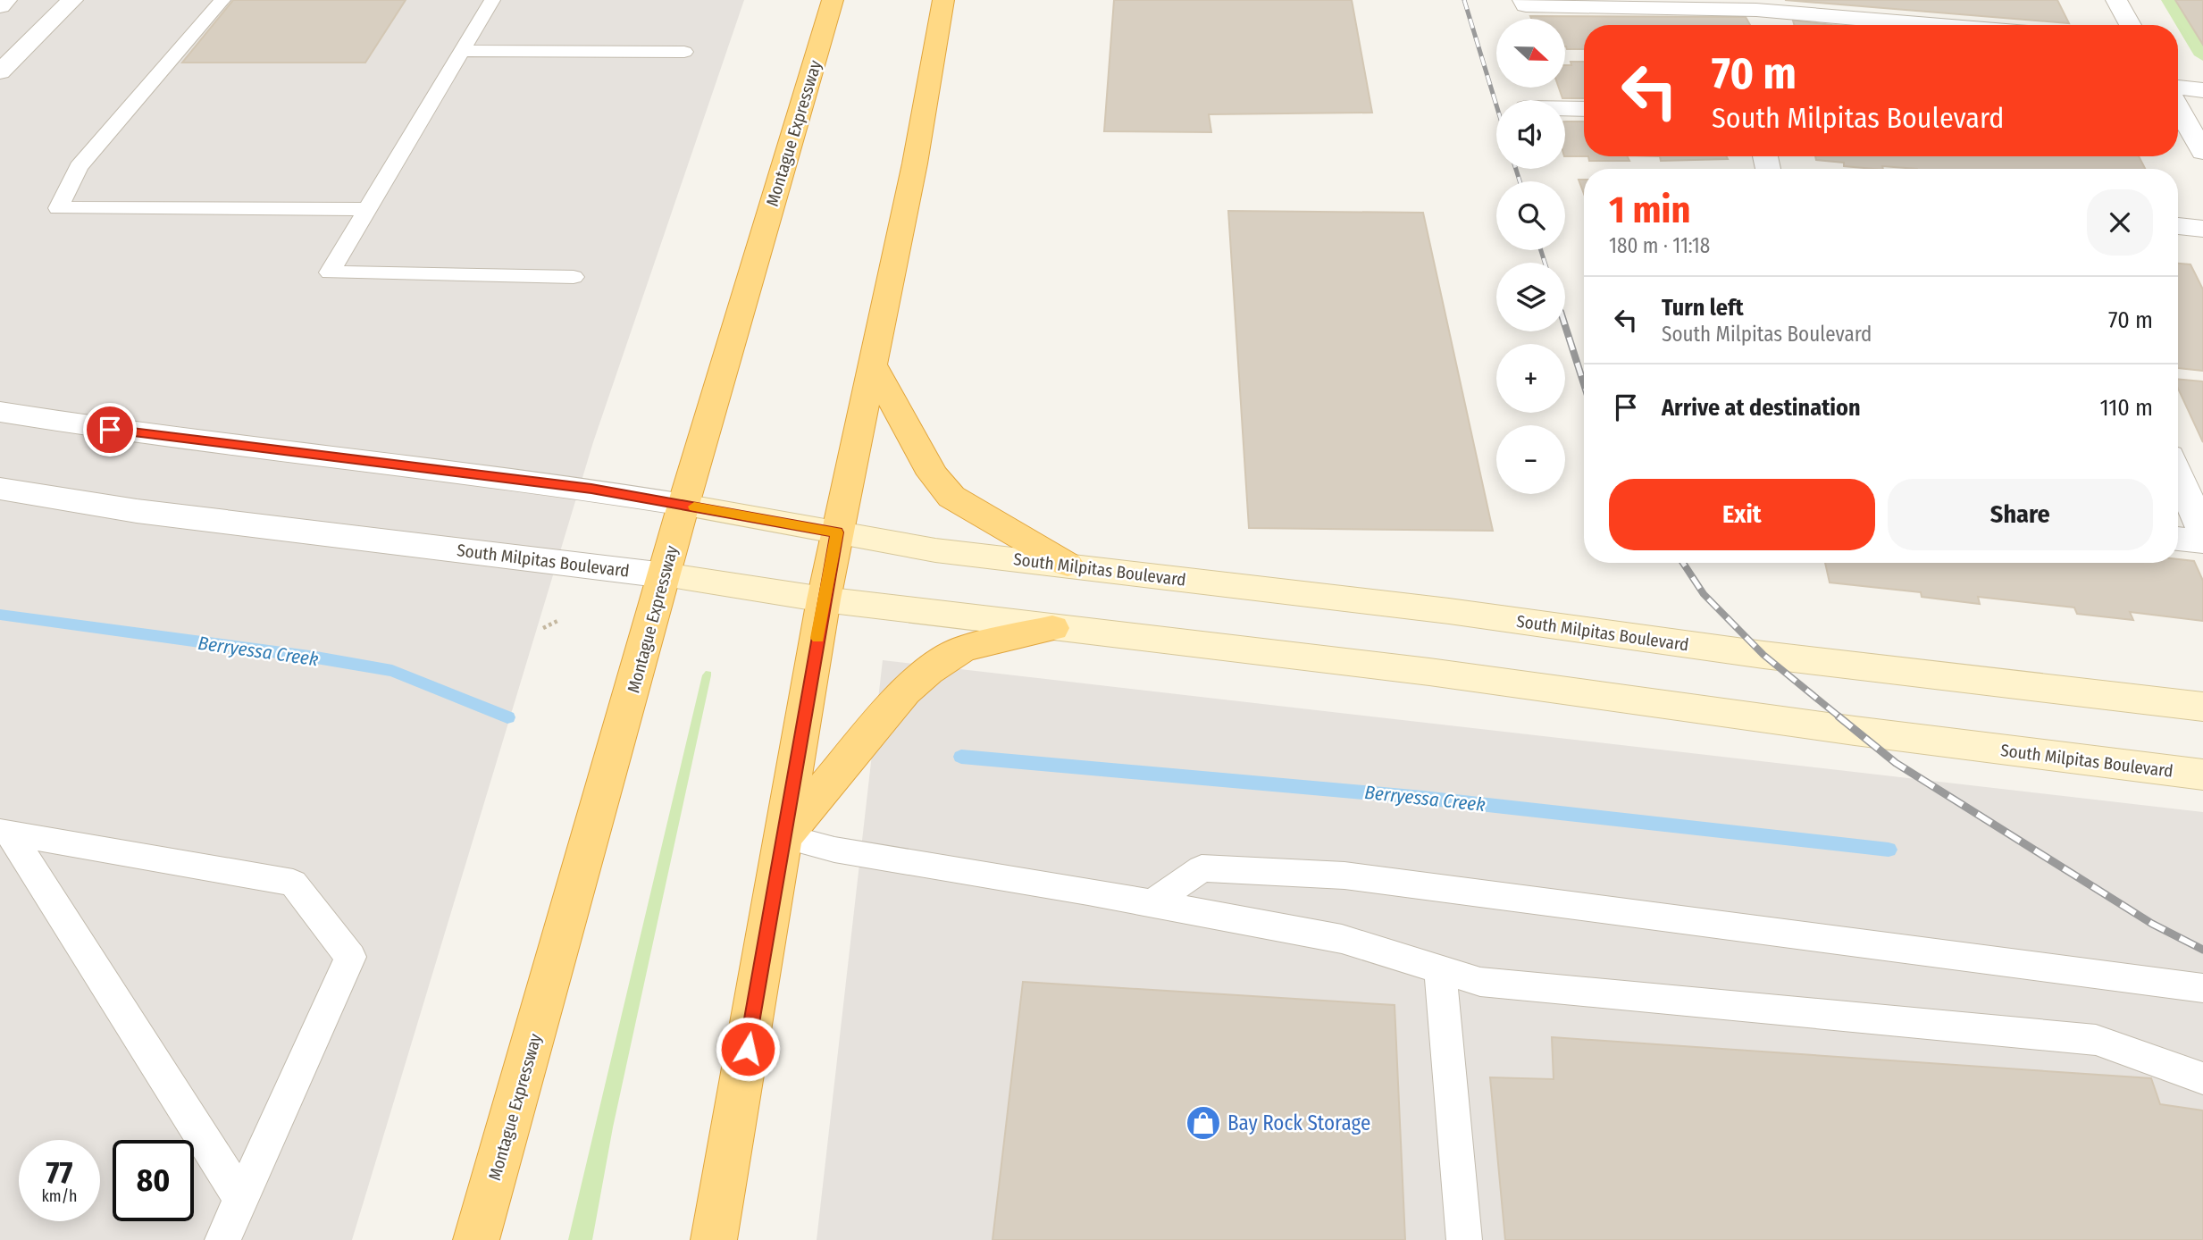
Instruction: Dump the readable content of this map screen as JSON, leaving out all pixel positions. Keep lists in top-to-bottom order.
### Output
{
  "streets": {
    "highway": ["Montague Expressway"],
    "main road": ["South Milpitas Boulevard"]
  },
  "crossings": [
    ["Montague Expressway", "South Milpitas Boulevard"]
  ],
  "water": ["Berryessa Creek"],
  "places": {
    "shop": ["Bay Rock Storage"]
  },
  "north": "right",
  "page": {
    "map_buttons": ["+", "−"],
    "turn": ["70 m", "South Milpitas Boulevard"],
    "heading": ["1 min", "180 m · 11:18"],
    "list": [
      {
        "name": "Turn left",
        "note": "South Milpitas Boulevard",
        "value": "70 m"
      },
      {
        "name": "Arrive at destination",
        "value": "110 m"
      }
    ],
    "buttons": ["Exit", "Share"],
    "speed": "77 km/h",
    "limit": "80"
  }
}
